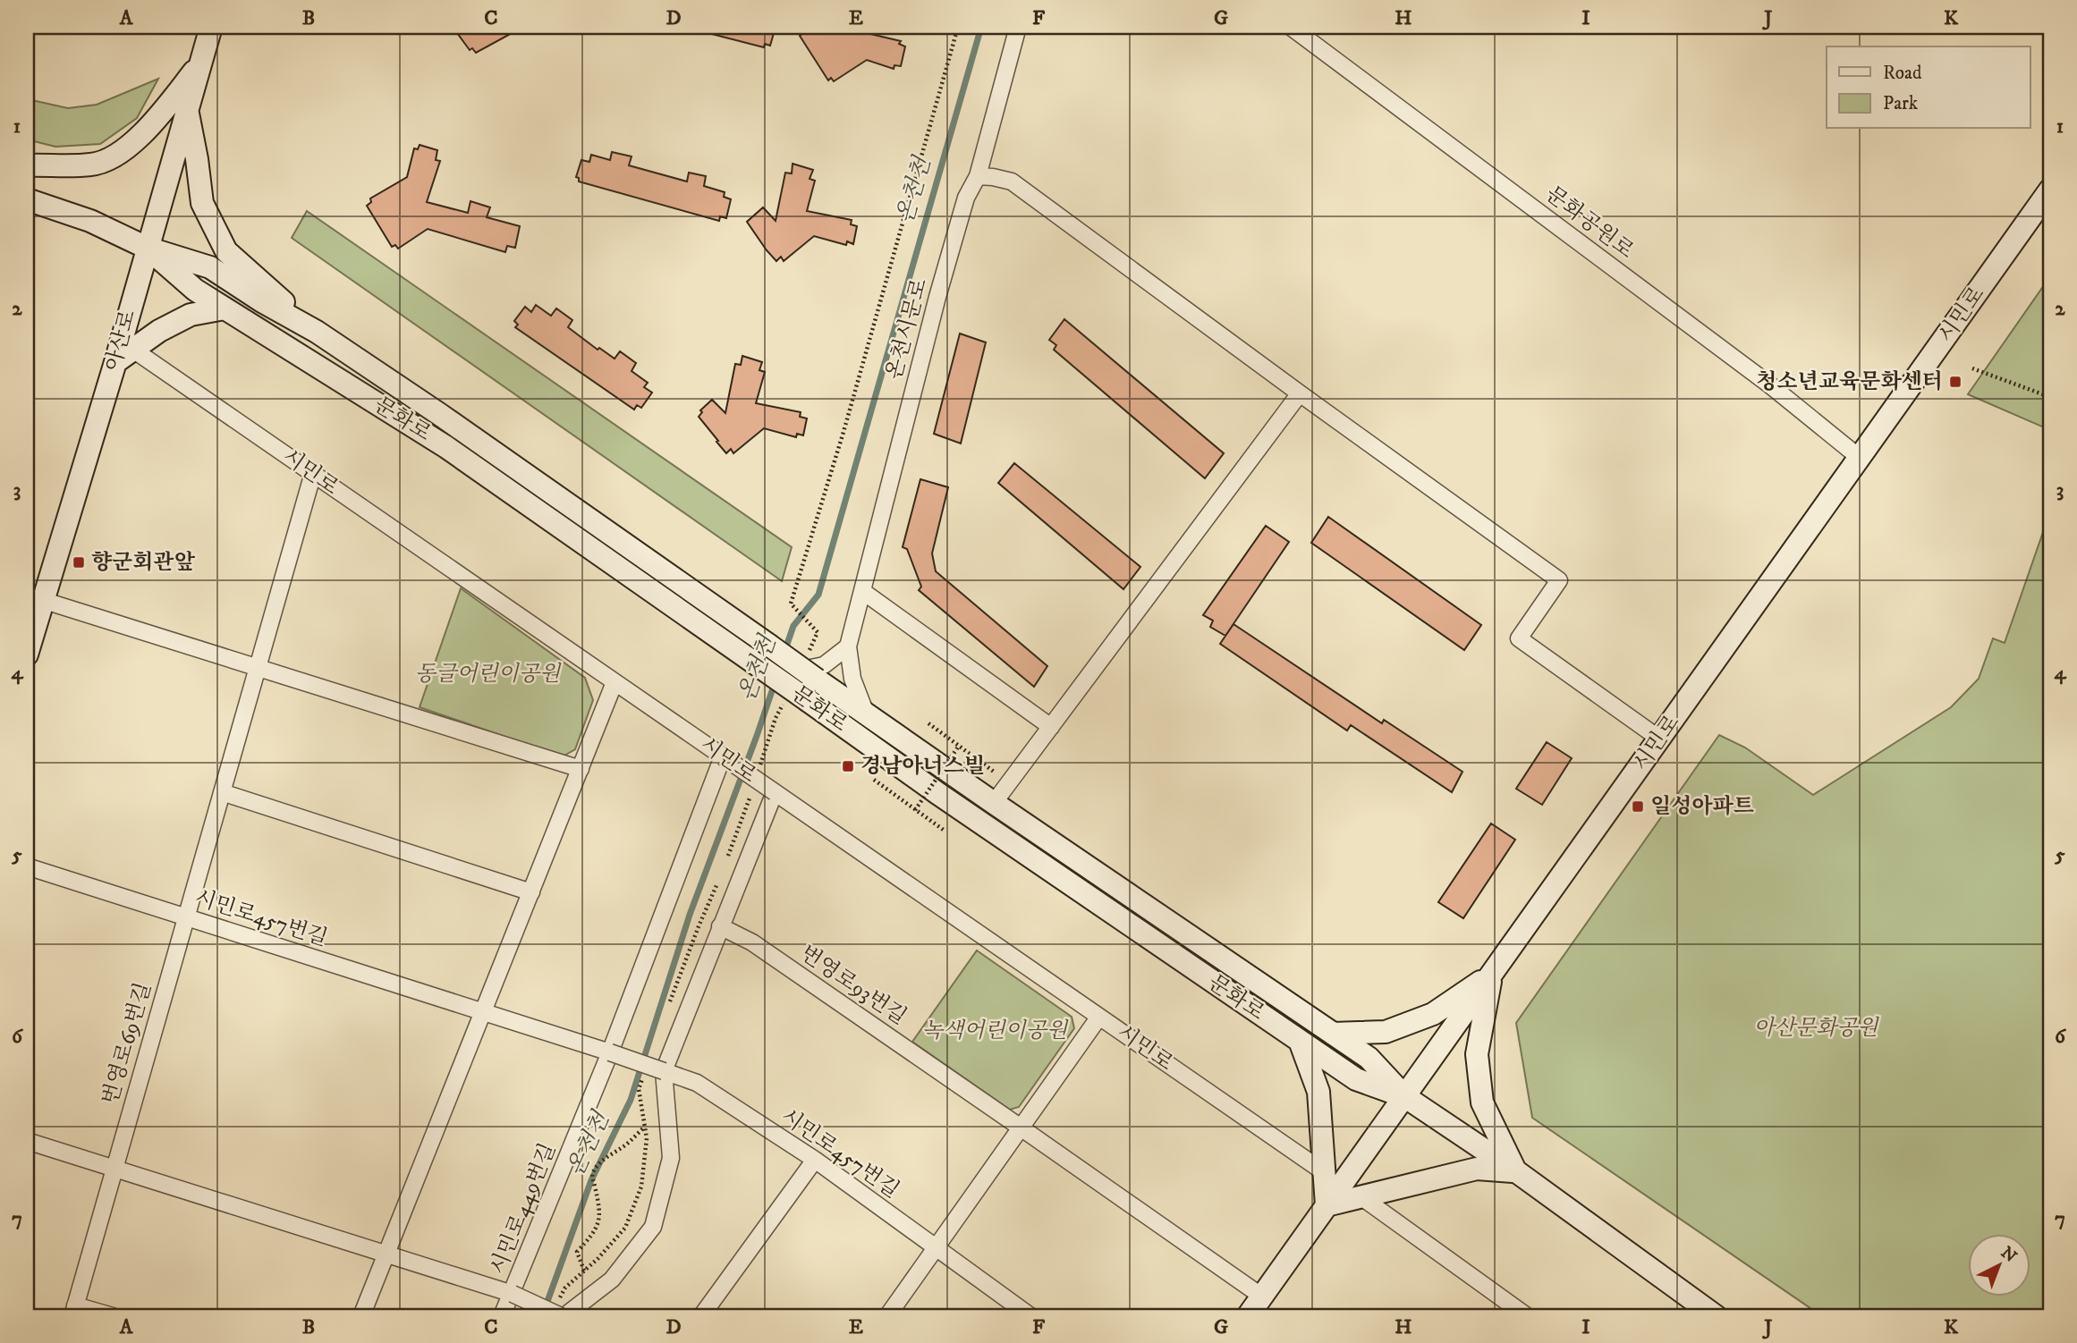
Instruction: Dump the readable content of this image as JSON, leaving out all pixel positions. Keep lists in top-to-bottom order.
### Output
{
  "streets": {
    "main road": ["시민로", "아산로", "문화로"],
    "street": [
      "문화공원로",
      "온천시문로",
      "시민로457번길",
      "번영로93번길",
      "번영로69번길",
      "시민로449번길"
    ]
  },
  "crossings": [
    ["문화공원로", "시민로"],
    ["시민로", "아산로"],
    ["시민로", "문화로"],
    ["시민로", "번영로69번길"],
    ["아산로", "문화로"],
    ["시민로457번길", "번영로69번길"],
    ["시민로457번길", "시민로449번길"],
    ["번영로69번길", "시민로449번길"]
  ],
  "water": ["온천천"],
  "parks": ["동글어린이공원", "아산문화공원", "녹색어린이공원"],
  "places": {
    "transit": [
      "청소년교육문화센터",
      "향군회관앞",
      "경남아너스빌",
      "일성아파트"
    ]
  },
  "legend": ["Road", "Park"],
  "north": "top right",
  "grid": {
    "columns": [
      "A",
      "B",
      "C",
      "D",
      "E",
      "F",
      "G",
      "H",
      "I",
      "J",
      "K"
    ],
    "rows": [
      "1",
      "2",
      "3",
      "4",
      "5",
      "6",
      "7"
    ]
  }
}
